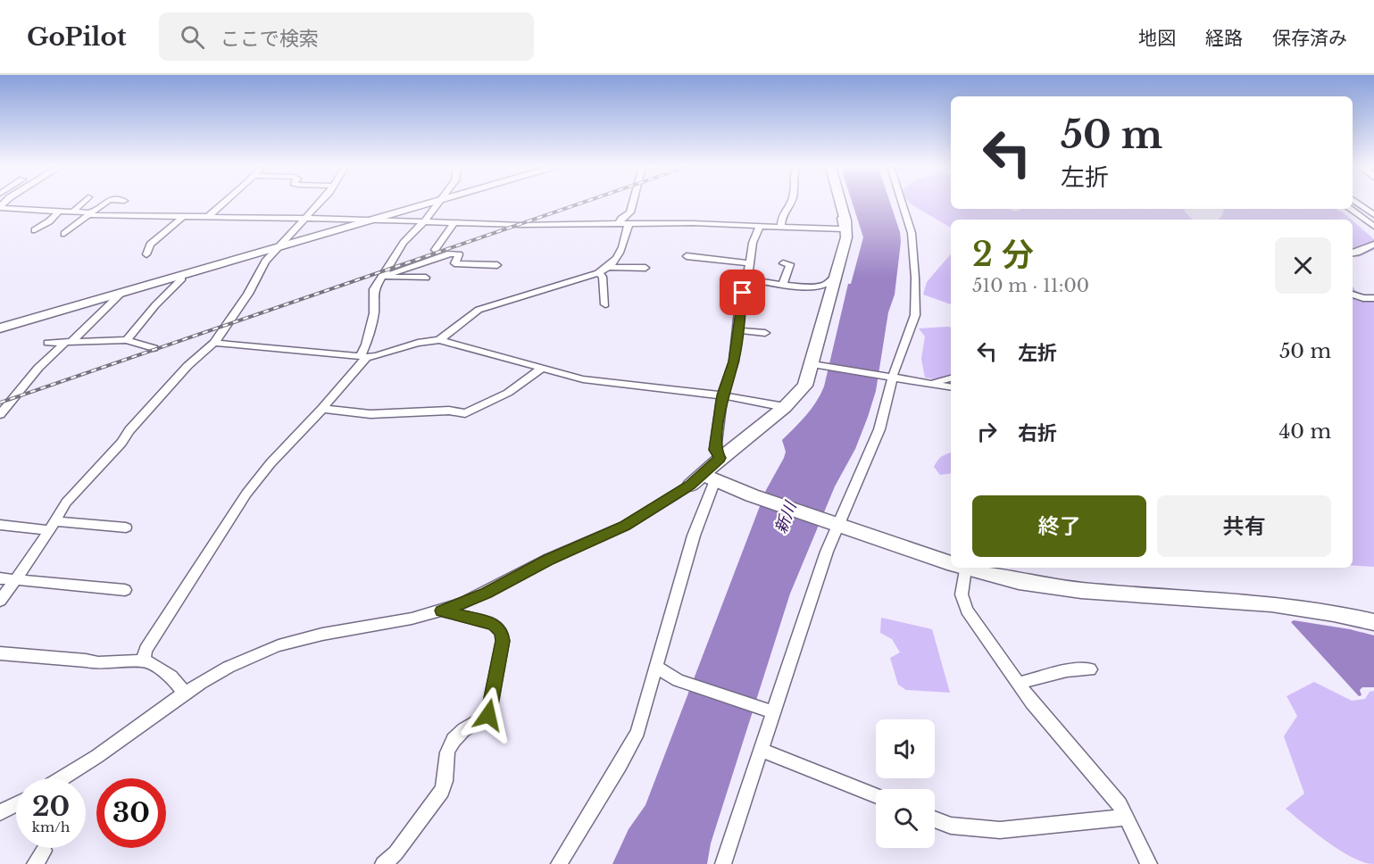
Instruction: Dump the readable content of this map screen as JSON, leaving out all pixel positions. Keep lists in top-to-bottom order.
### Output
{
  "water": ["新川"],
  "page": {
    "header": "GoPilot",
    "search": "ここで検索",
    "nav": ["地図", "経路", "保存済み"],
    "turn": ["50 m", "左折"],
    "heading": ["2 分", "510 m · 11:00"],
    "list": [
      {
        "name": "左折",
        "value": "50 m"
      },
      {
        "name": "右折",
        "value": "40 m"
      }
    ],
    "buttons": ["終了", "共有"],
    "speed": "20 km/h",
    "limit": "30"
  }
}
